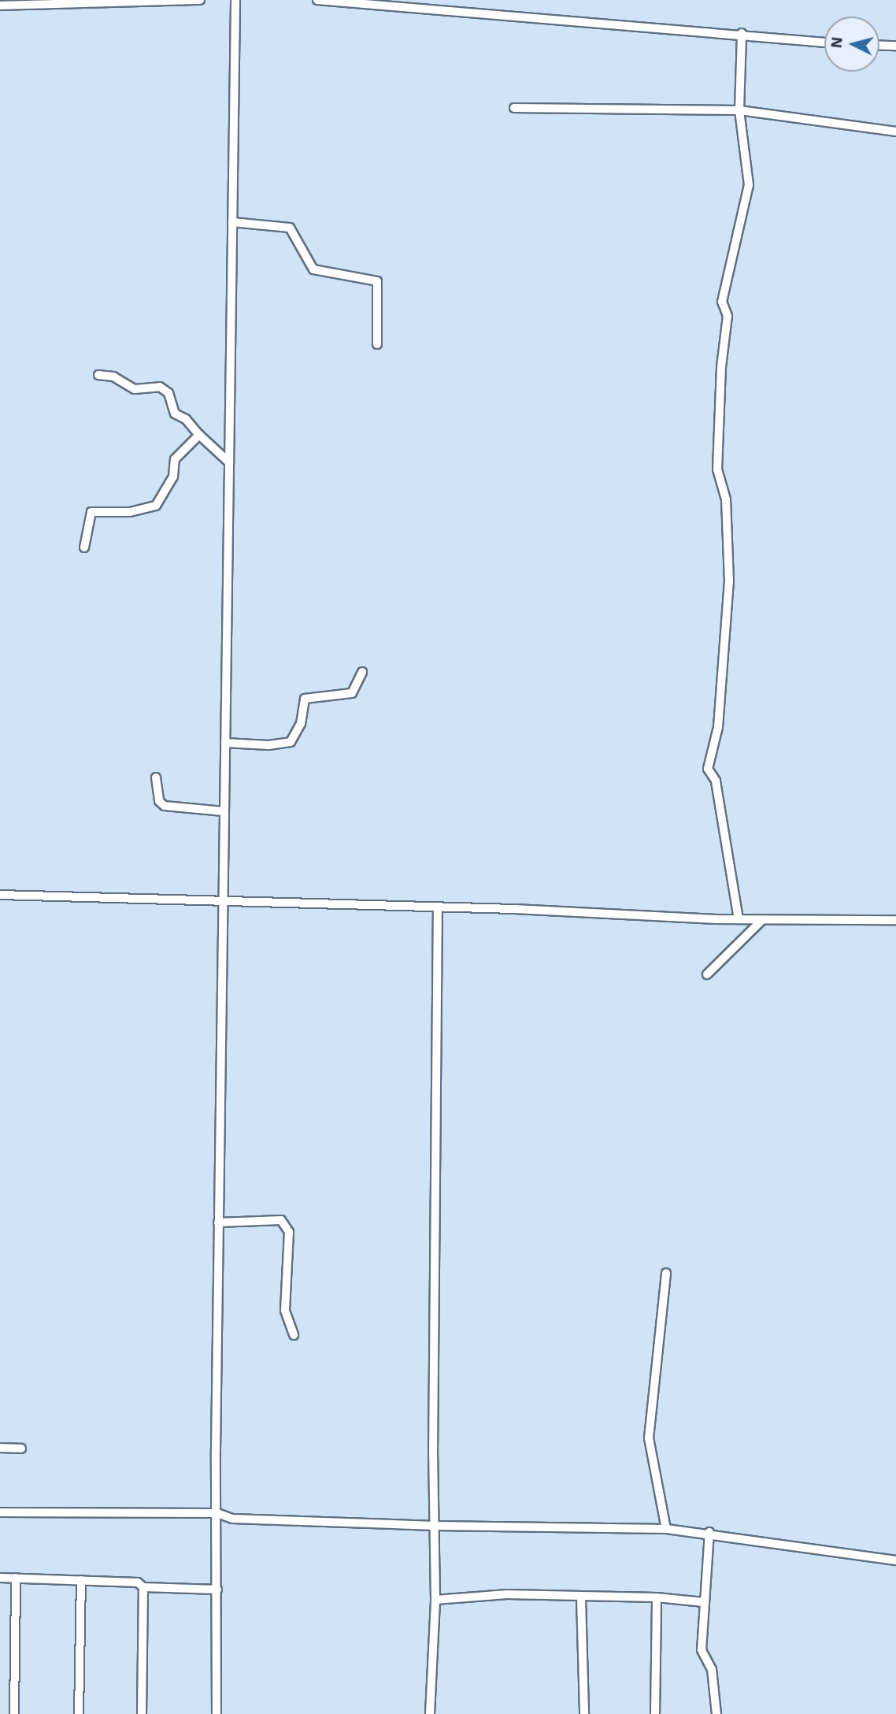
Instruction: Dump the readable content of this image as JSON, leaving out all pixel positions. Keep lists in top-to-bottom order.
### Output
{
  "north": "left"
}
